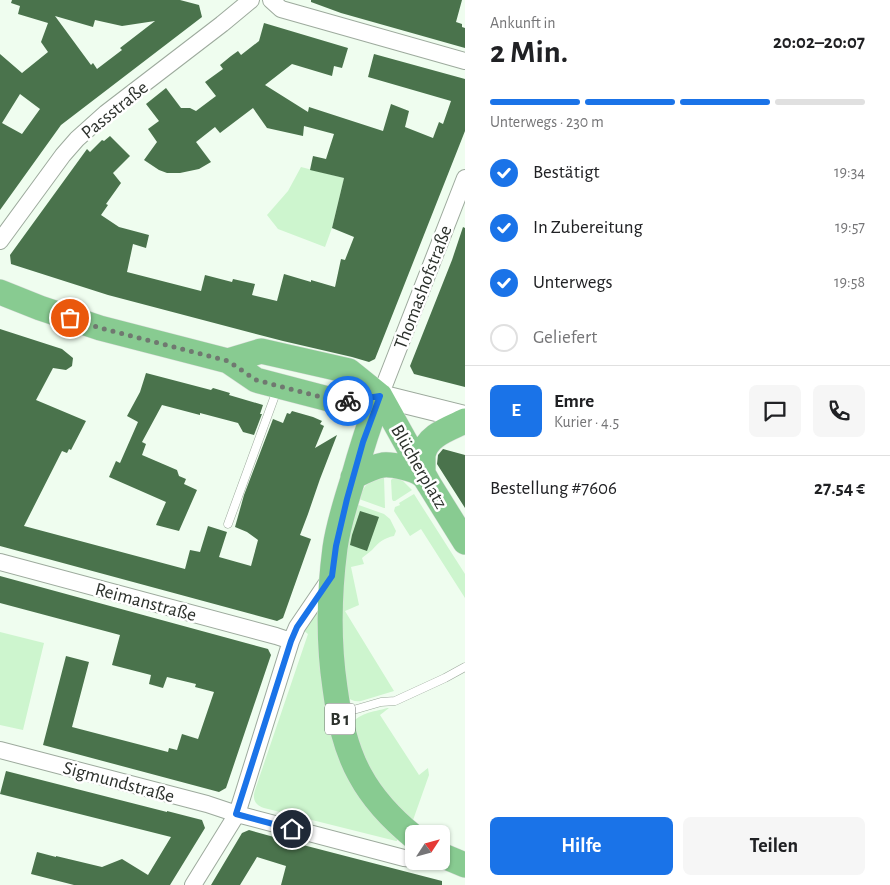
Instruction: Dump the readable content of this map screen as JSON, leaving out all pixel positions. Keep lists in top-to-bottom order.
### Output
{
  "streets": {
    "main road": ["Blücherplatz", "B 1"],
    "street": [
      "Passstraße",
      "Thomashofstraße",
      "Reimanstraße",
      "Sigmundstraße"
    ]
  },
  "crossings": [
    ["Thomashofstraße", "Blücherplatz"],
    ["Blücherplatz", "Reimanstraße"],
    ["Blücherplatz", "Sigmundstraße"]
  ],
  "north": "top right",
  "page": {
    "heading": ["2 Min.", "Ankunft in", "20:02–20:07"],
    "panel": [
      "Emre",
      "Kurier · 4.5",
      "Bestellung #7606",
      "27.54 €"
    ],
    "bar": "Unterwegs · 230 m",
    "list": [
      ["Bestätigt", "19:34"],
      ["In Zubereitung", "19:57"],
      ["Unterwegs", "19:58"],
      "Geliefert"
    ],
    "round": "E",
    "buttons": ["Hilfe", "Teilen"]
  }
}
